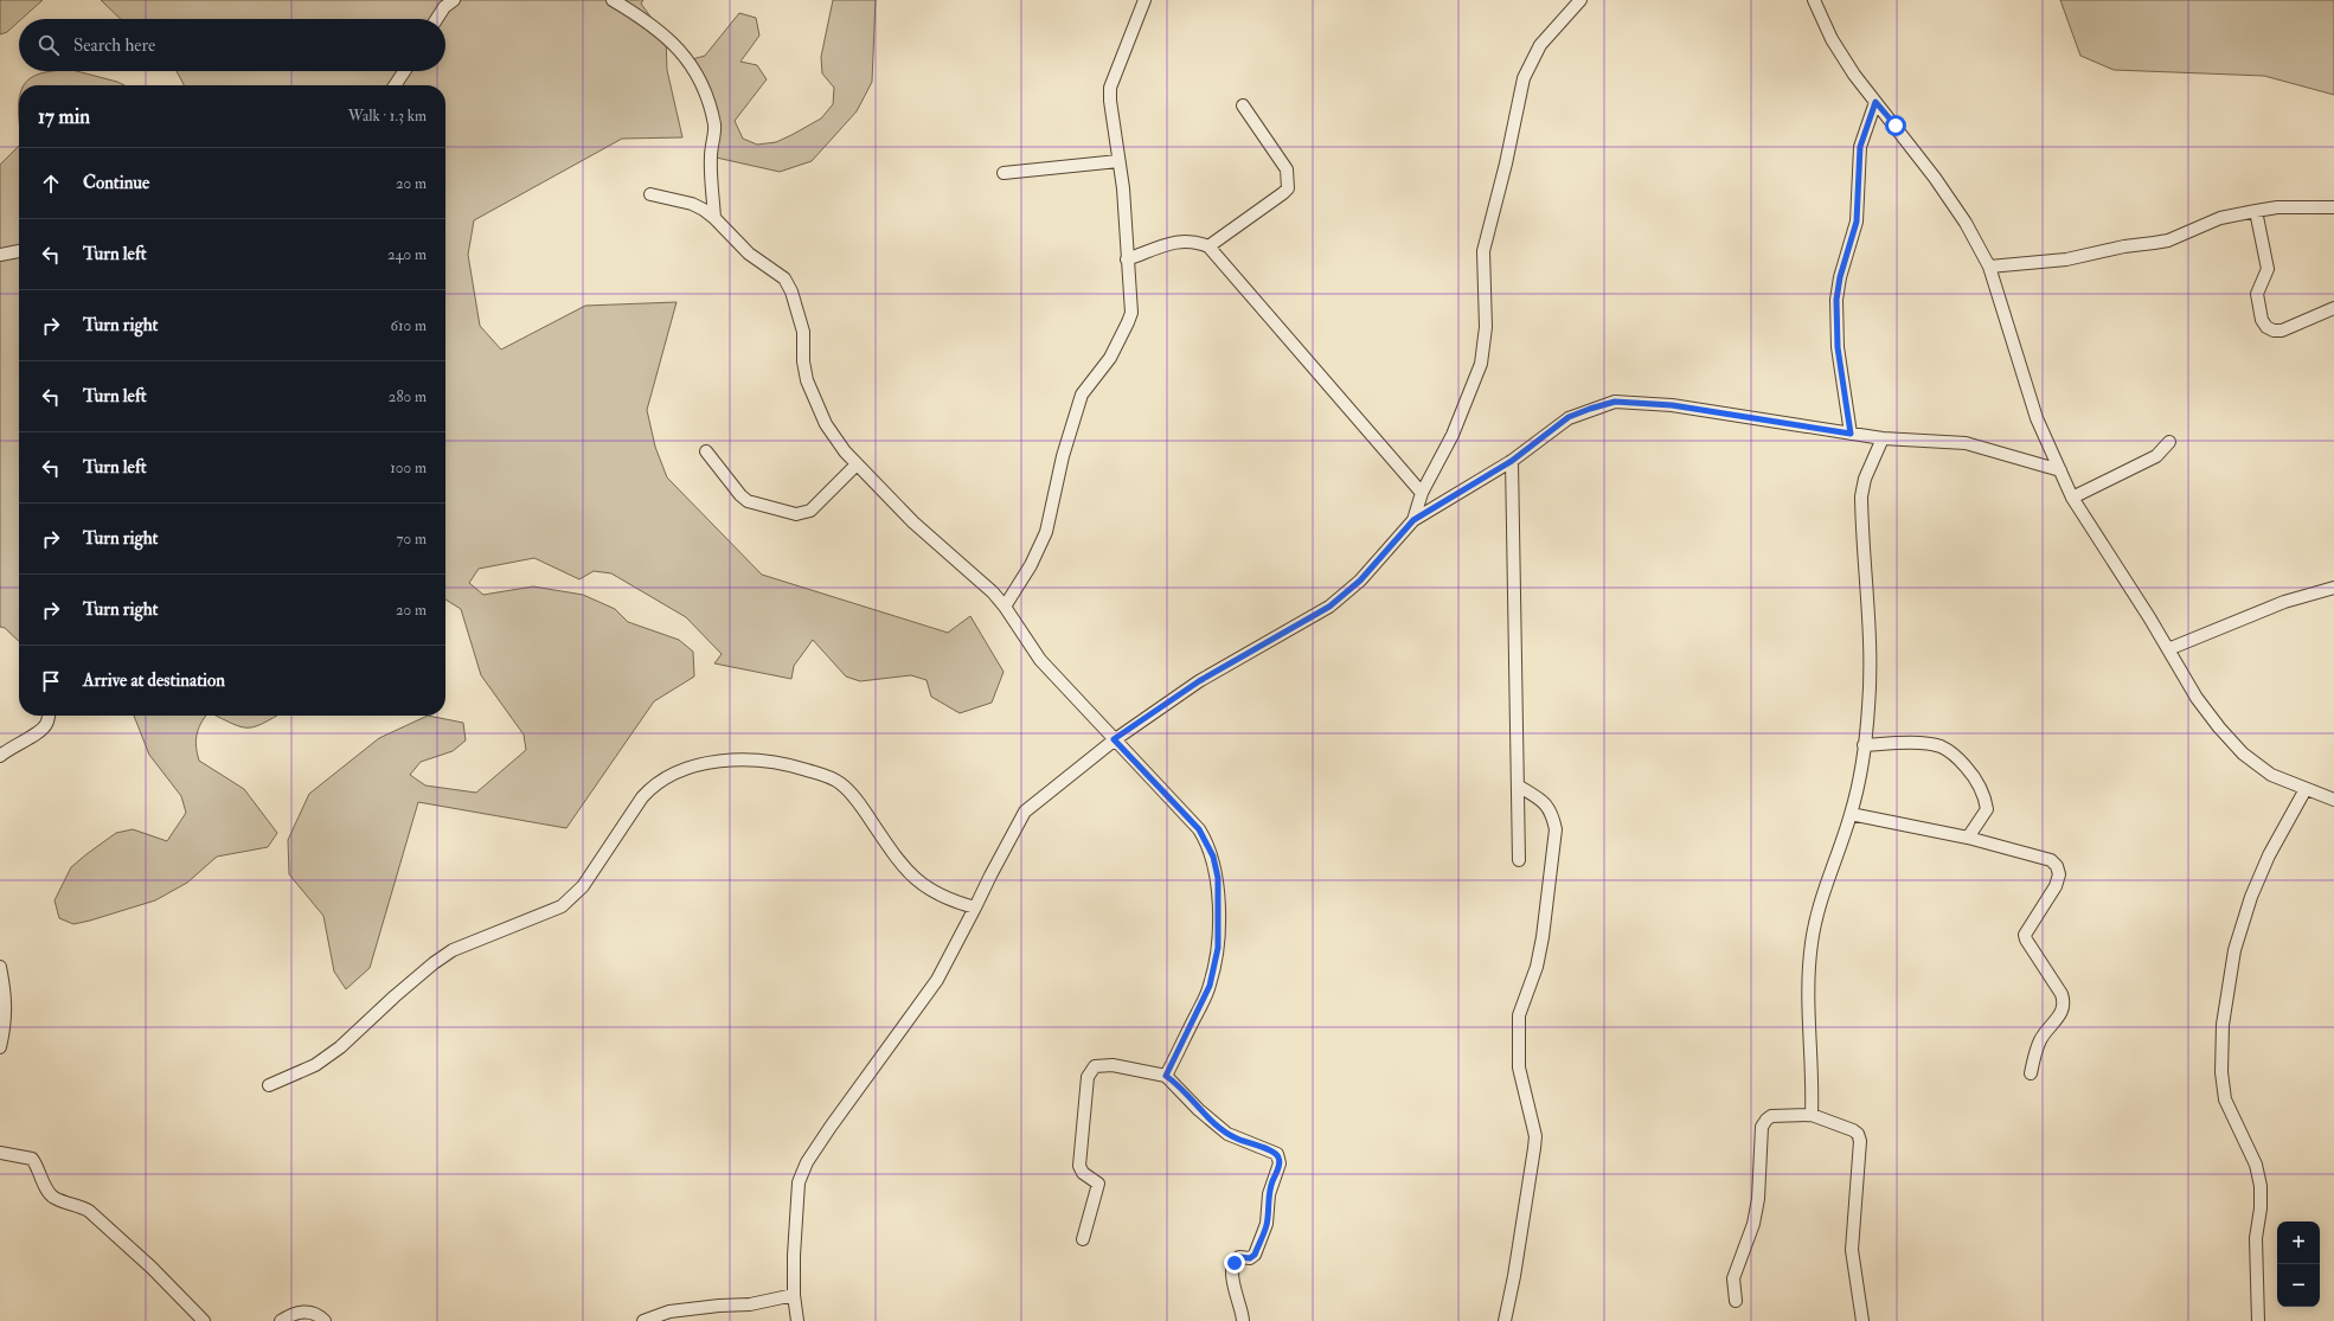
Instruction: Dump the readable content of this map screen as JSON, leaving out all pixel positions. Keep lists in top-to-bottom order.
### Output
{
  "page": {
    "search": "Search here",
    "heading": ["17 min", "Walk · 1.3 km"],
    "list": [
      ["Continue", "20 m"],
      ["Turn left", "240 m"],
      ["Turn right", "610 m"],
      ["Turn left", "280 m"],
      ["Turn left", "100 m"],
      ["Turn right", "70 m"],
      ["Turn right", "20 m"],
      "Arrive at destination"
    ],
    "map_buttons": ["+", "−"]
  }
}
